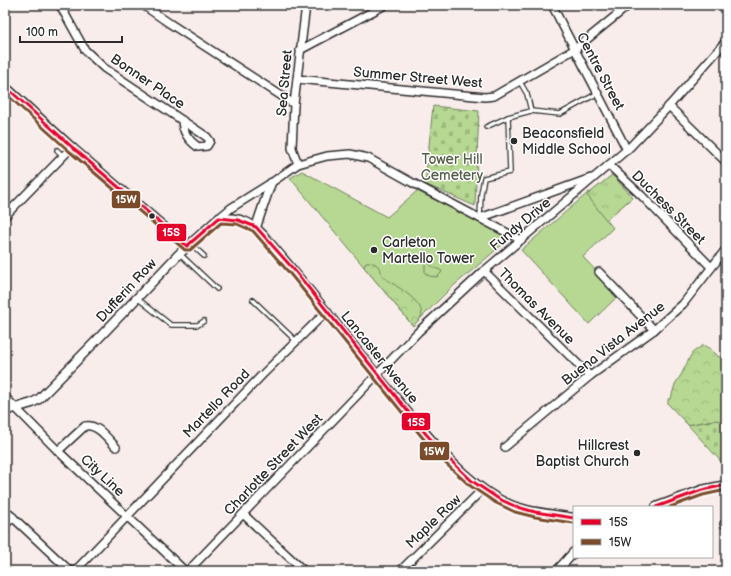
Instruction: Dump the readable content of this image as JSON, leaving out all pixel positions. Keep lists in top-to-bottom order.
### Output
{
  "streets": {
    "street": [
      "Centre Street",
      "Summer Street West",
      "Bonner Place",
      "Sea Street",
      "Duchess Street",
      "Fundy Drive",
      "Dufferin Row",
      "Thomas Avenue",
      "Buena Vista Avenue",
      "Lancaster Avenue",
      "Martello Road",
      "Charlotte Street West",
      "City Line",
      "Maple Row"
    ]
  },
  "crossings": [
    ["Centre Street", "Summer Street West"],
    ["Centre Street", "Fundy Drive"],
    ["Summer Street West", "Sea Street"],
    ["Sea Street", "Dufferin Row"],
    ["Duchess Street", "Fundy Drive"],
    ["Duchess Street", "Buena Vista Avenue"],
    ["Fundy Drive", "Thomas Avenue"],
    ["Fundy Drive", "Lancaster Avenue"],
    ["Fundy Drive", "Charlotte Street West"],
    ["Dufferin Row", "Lancaster Avenue"],
    ["Dufferin Row", "City Line"],
    ["Thomas Avenue", "Buena Vista Avenue"],
    ["Lancaster Avenue", "Martello Road"],
    ["Lancaster Avenue", "Charlotte Street West"],
    ["Lancaster Avenue", "Maple Row"],
    ["Martello Road", "City Line"]
  ],
  "parks": ["Tower Hill Cemetery"],
  "places": ["Beaconsfield Middle School", "Carleton Martello Tower", "Hillcrest Baptist Church"],
  "lines": ["transit line 15S", "transit line 15W"],
  "legend": ["15S", "15W"],
  "scale_bar": "100 m"
}
